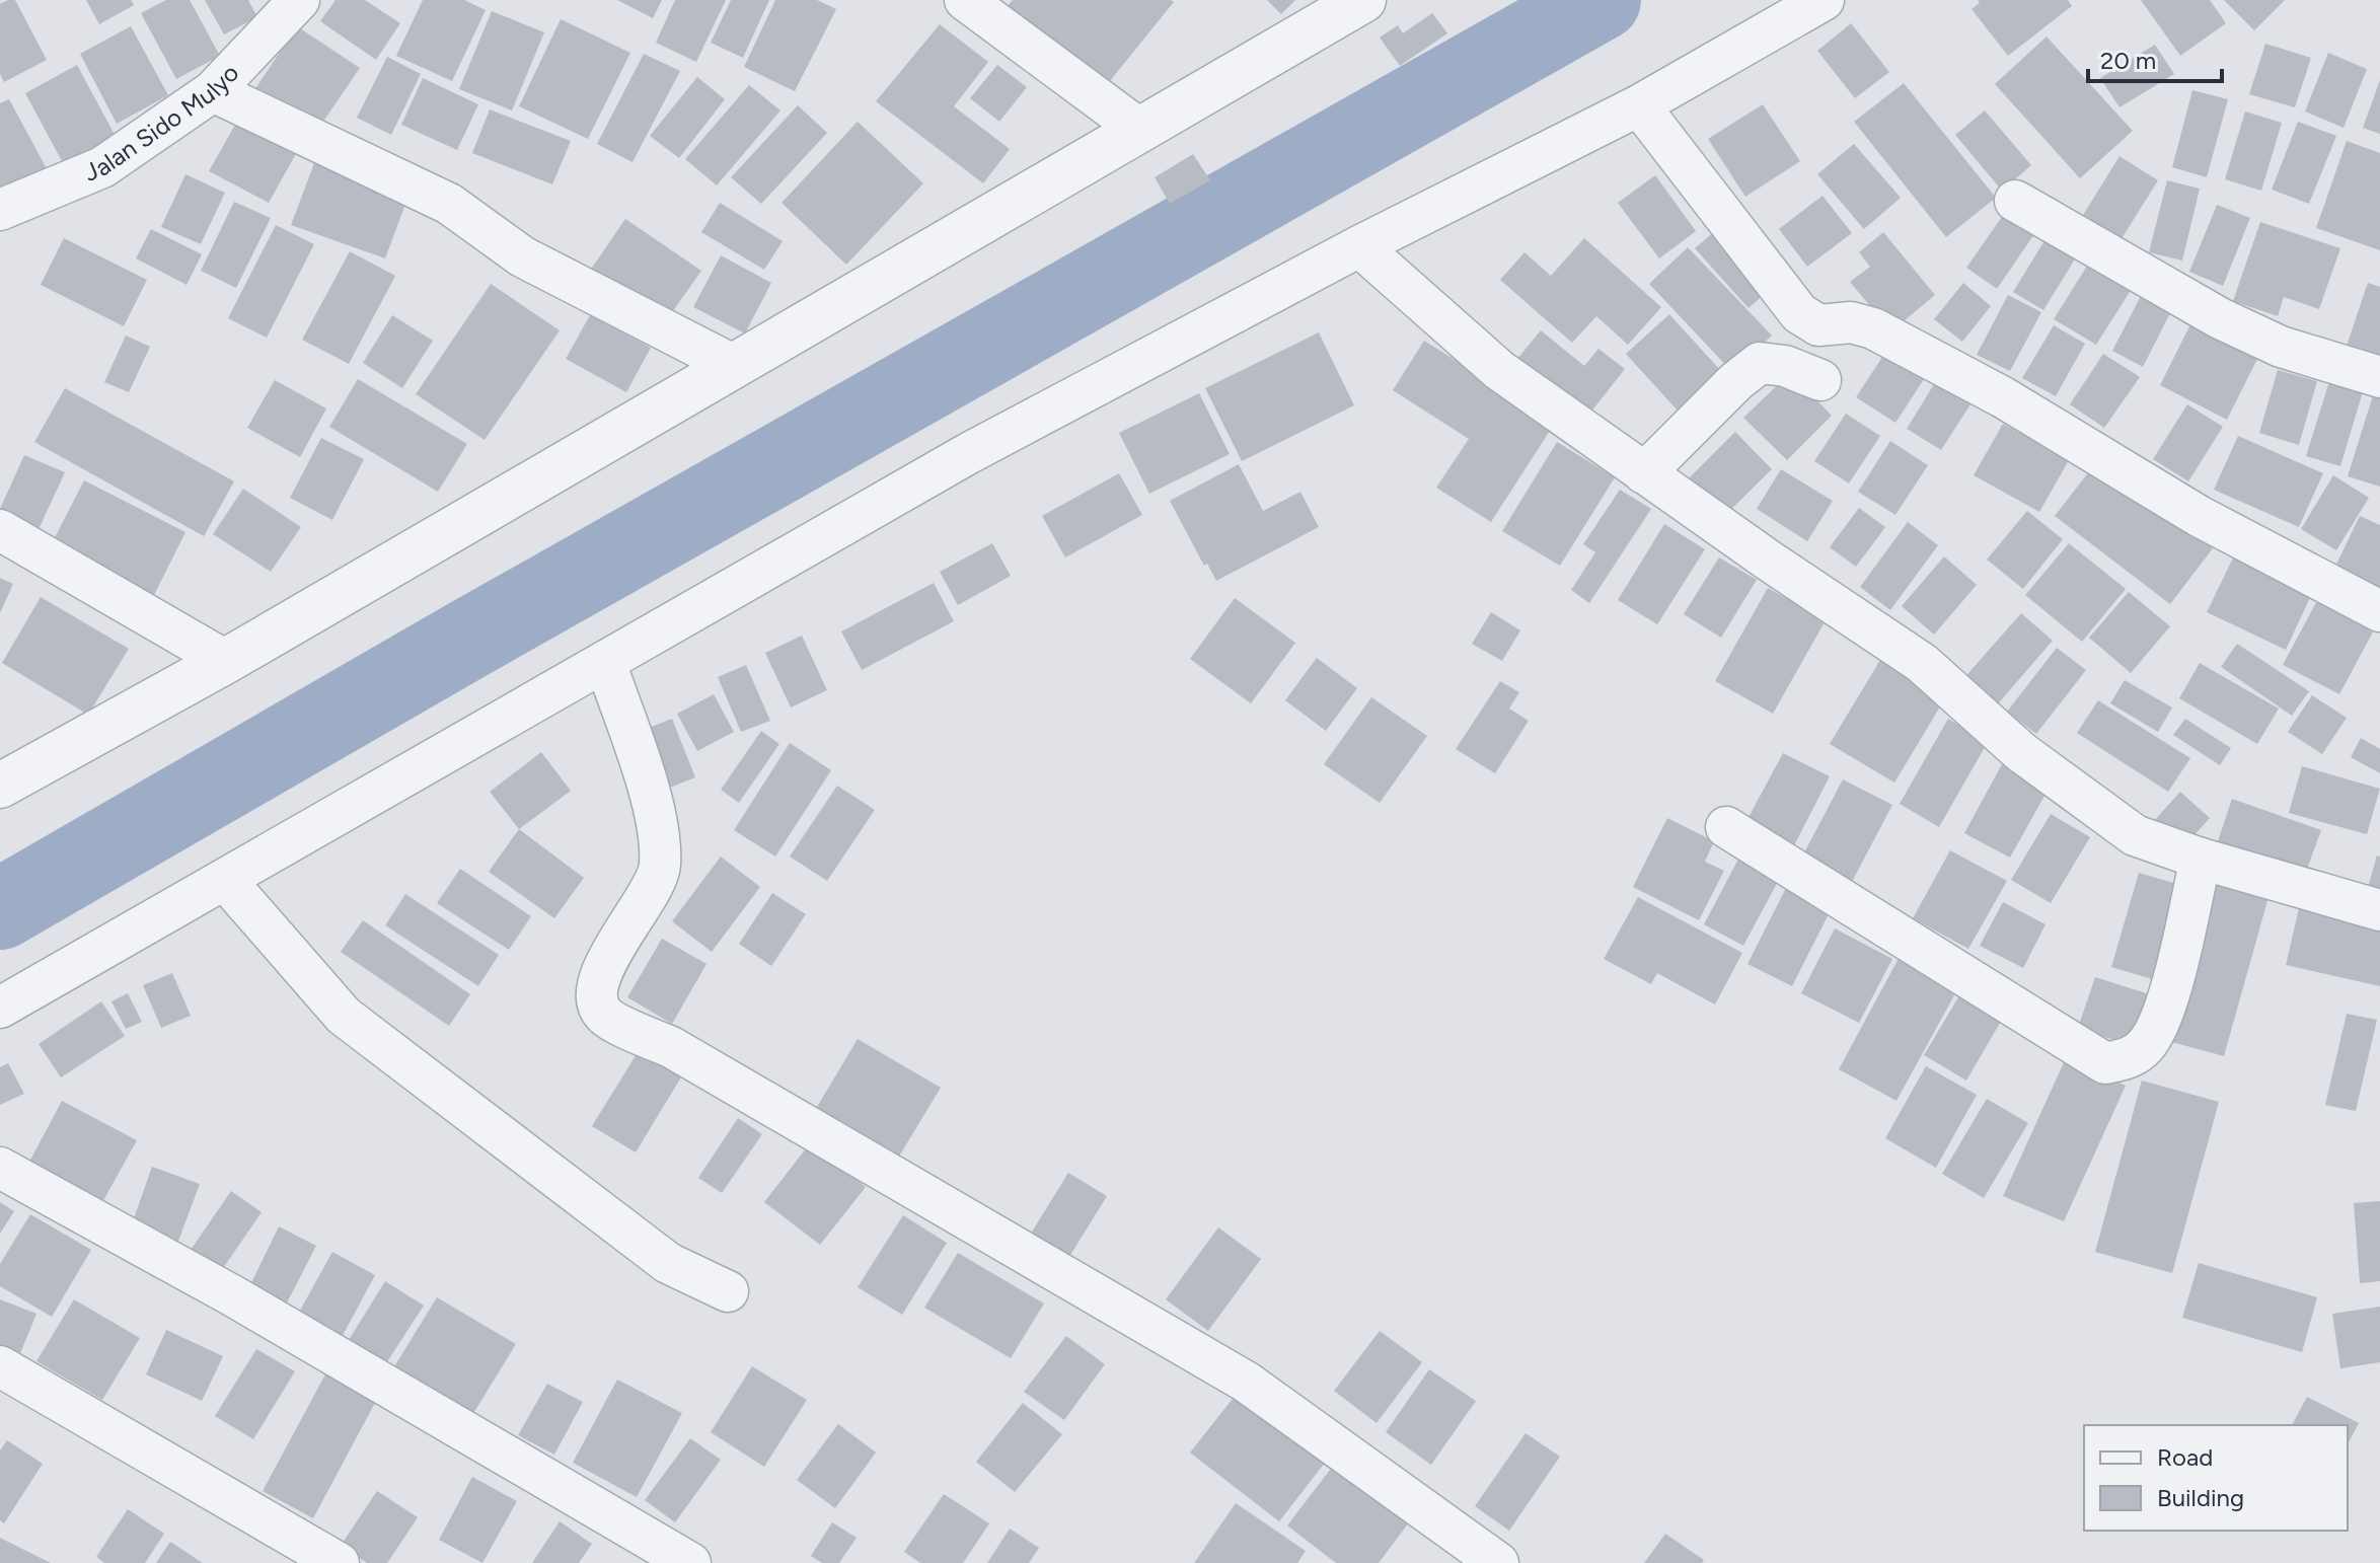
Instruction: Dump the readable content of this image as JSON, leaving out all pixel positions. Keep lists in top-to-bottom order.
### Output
{
  "streets": {
    "street": ["Jalan Sido Mulyo"]
  },
  "legend": ["Road", "Building"],
  "scale_bar": "20 m"
}
